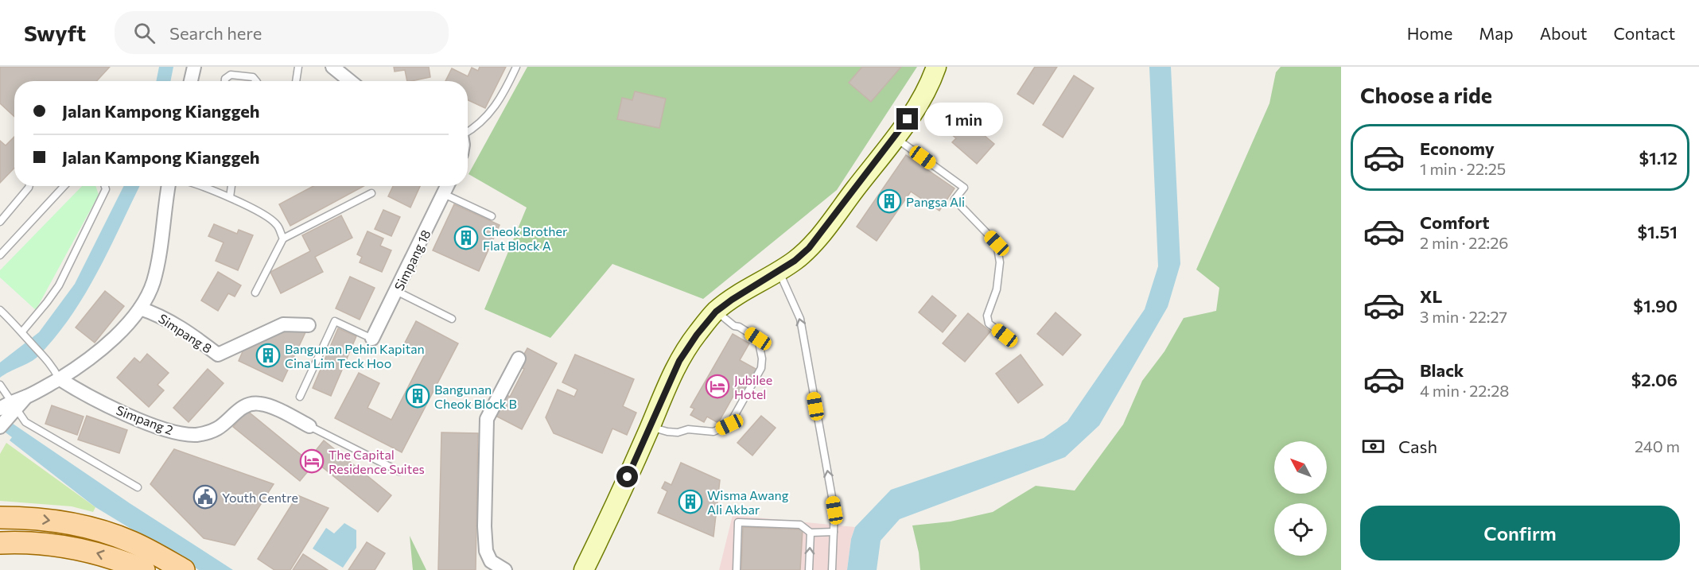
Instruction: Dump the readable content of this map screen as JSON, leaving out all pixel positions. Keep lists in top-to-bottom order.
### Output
{
  "streets": {
    "street": ["Simpang 18", "Simpang 8", "Simpang 2"]
  },
  "places": {
    "building": [
      "Pangsa Ali",
      "Cheok Brother Flat Block A",
      "Bangunan Pehin Kapitan Cina Lim Teck Hoo",
      "Bangunan Cheok Block B",
      "Wisma Awang Ali Akbar"
    ],
    "hotel": ["Jubilee Hotel", "The Capital Residence Suites"],
    "public building": ["Youth Centre"]
  },
  "north": "top left",
  "page": {
    "header": "Swyft",
    "search": "Search here",
    "nav": [
      "Home",
      "Map",
      "About",
      "Contact"
    ],
    "heading": "Choose a ride",
    "banner": ["Jalan Kampong Kianggeh", "Jalan Kampong Kianggeh"],
    "bubble": "1 min",
    "list": [
      {
        "name": "Economy",
        "note": "1 min · 22:25",
        "value": "$1.12"
      },
      {
        "name": "Comfort",
        "note": "2 min · 22:26",
        "value": "$1.51"
      },
      {
        "name": "XL",
        "note": "3 min · 22:27",
        "value": "$1.90"
      },
      {
        "name": "Black",
        "note": "4 min · 22:28",
        "value": "$2.06"
      }
    ],
    "pay": ["Cash", "240 m"],
    "buttons": "Confirm"
  }
}
